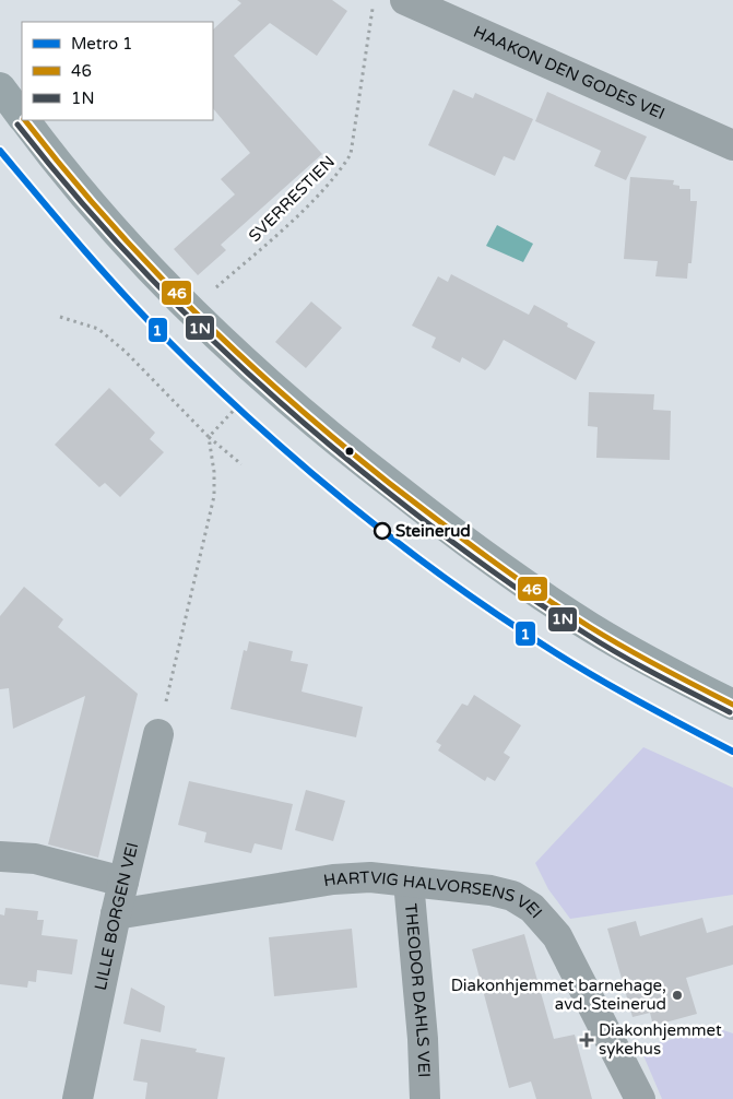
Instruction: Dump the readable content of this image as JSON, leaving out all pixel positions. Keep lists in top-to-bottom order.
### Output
{
  "streets": {
    "street": [
      "HAAKON DEN GODES VEI",
      "HARTVIG HALVORSENS VEI",
      "LILLE BORGEN VEI",
      "THEODOR DAHLS VEI"
    ],
    "path": ["SVERRESTIEN"]
  },
  "crossings": [
    ["HARTVIG HALVORSENS VEI", "LILLE BORGEN VEI"],
    ["HARTVIG HALVORSENS VEI", "THEODOR DAHLS VEI"]
  ],
  "places": {
    "other": ["Steinerud", "Diakonhjemmet barnehage, avd. Steinerud"],
    "health": ["Diakonhjemmet sykehus"]
  },
  "lines": ["transit line 46", "transit line 1N", "metro line 1"],
  "legend": ["Metro 1", "46", "1N"]
}
